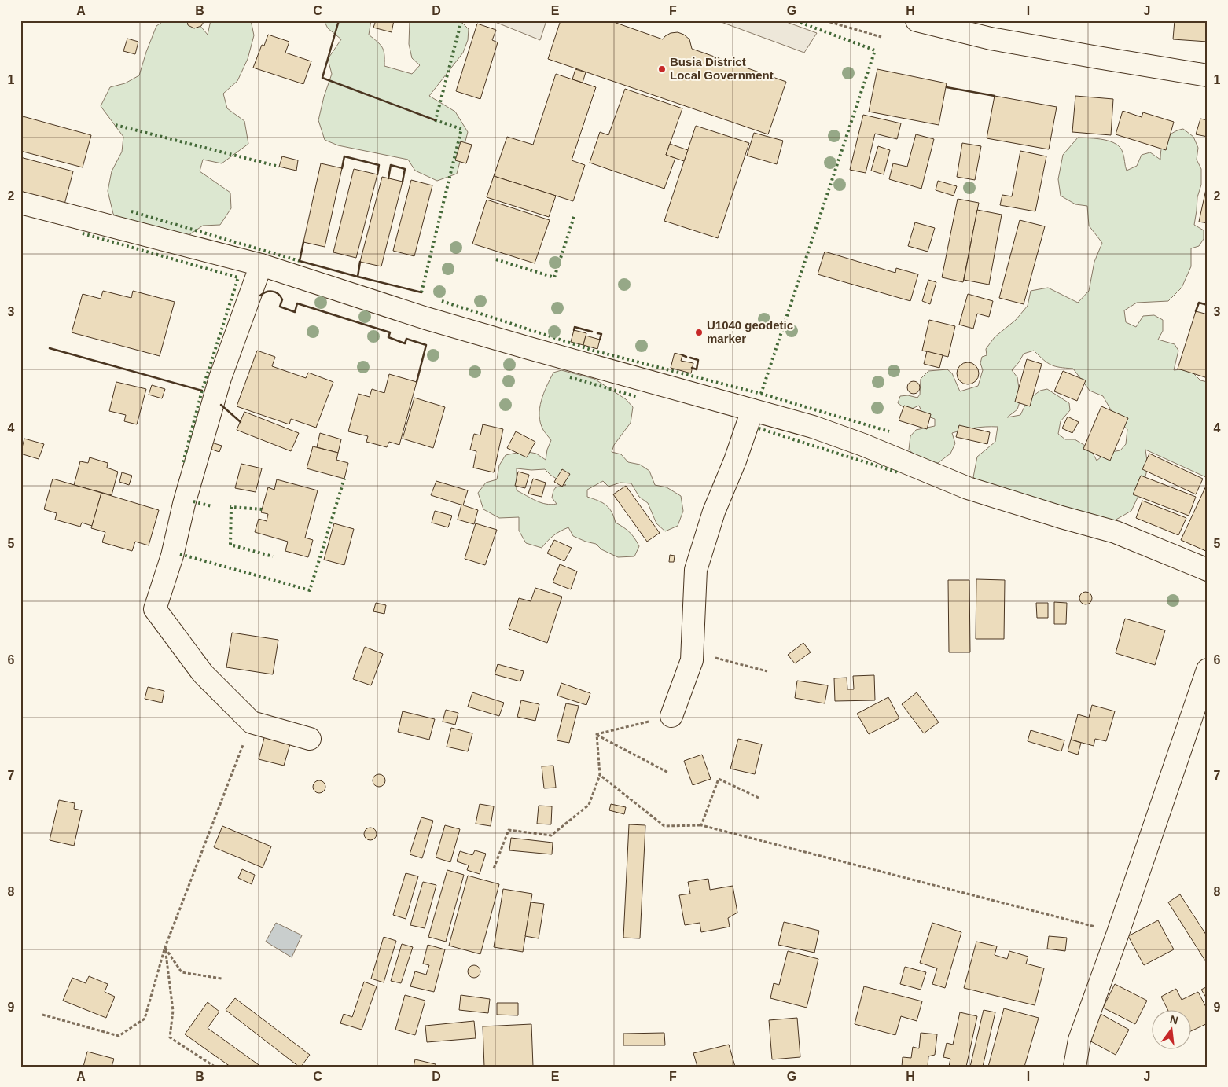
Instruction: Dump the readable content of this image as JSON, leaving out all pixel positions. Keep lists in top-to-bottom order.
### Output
{
  "places": ["Busia District Local Government", "U1040 geodetic marker"],
  "north": "top",
  "grid": {
    "columns": [
      "A",
      "B",
      "C",
      "D",
      "E",
      "F",
      "G",
      "H",
      "I",
      "J"
    ],
    "rows": [
      "1",
      "2",
      "3",
      "4",
      "5",
      "6",
      "7",
      "8",
      "9"
    ]
  }
}
